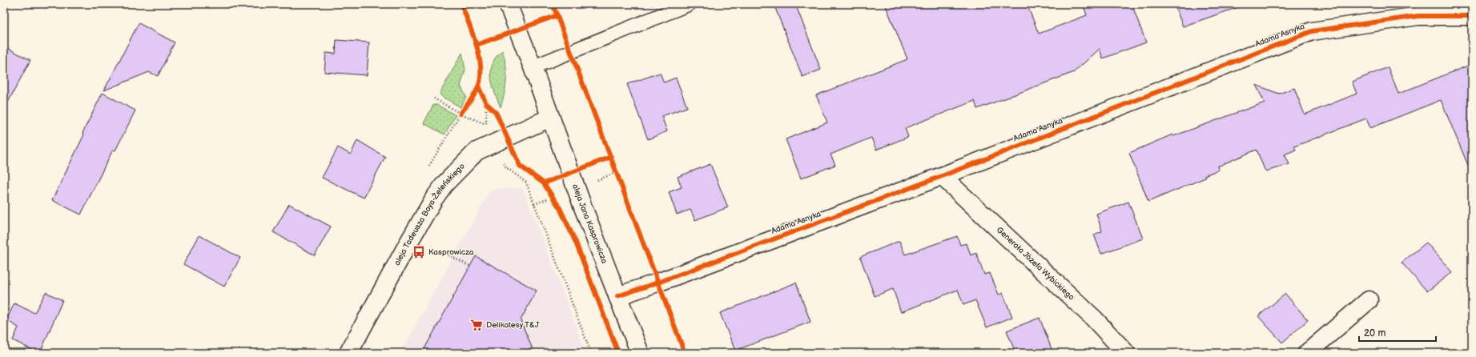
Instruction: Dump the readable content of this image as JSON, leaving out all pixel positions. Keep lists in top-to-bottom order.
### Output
{
  "streets": {
    "street": [
      "Adama Asnyka",
      "aleja Tadeusza Boya-Żeleńskiego",
      "aleja Jana Kasprowicza",
      "Generała Józefa Wybickiego"
    ]
  },
  "crossings": [
    ["Adama Asnyka", "aleja Jana Kasprowicza"],
    ["Adama Asnyka", "Generała Józefa Wybickiego"],
    ["aleja Tadeusza Boya-Żeleńskiego", "aleja Jana Kasprowicza"]
  ],
  "places": {
    "bus stop": ["Kasprowicza"],
    "supermarket": ["Delikatesy T&J"]
  },
  "scale_bar": "20 m"
}
